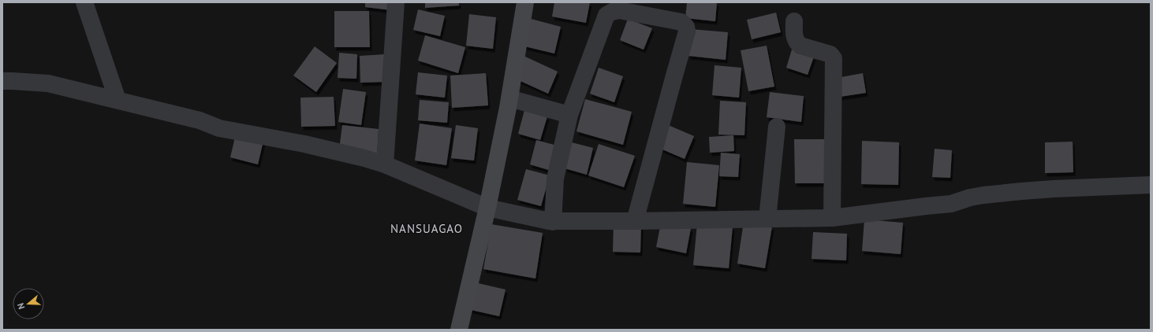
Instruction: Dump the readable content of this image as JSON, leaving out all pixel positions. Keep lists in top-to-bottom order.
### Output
{
  "districts": ["NANSUAGAO"],
  "north": "left"
}
